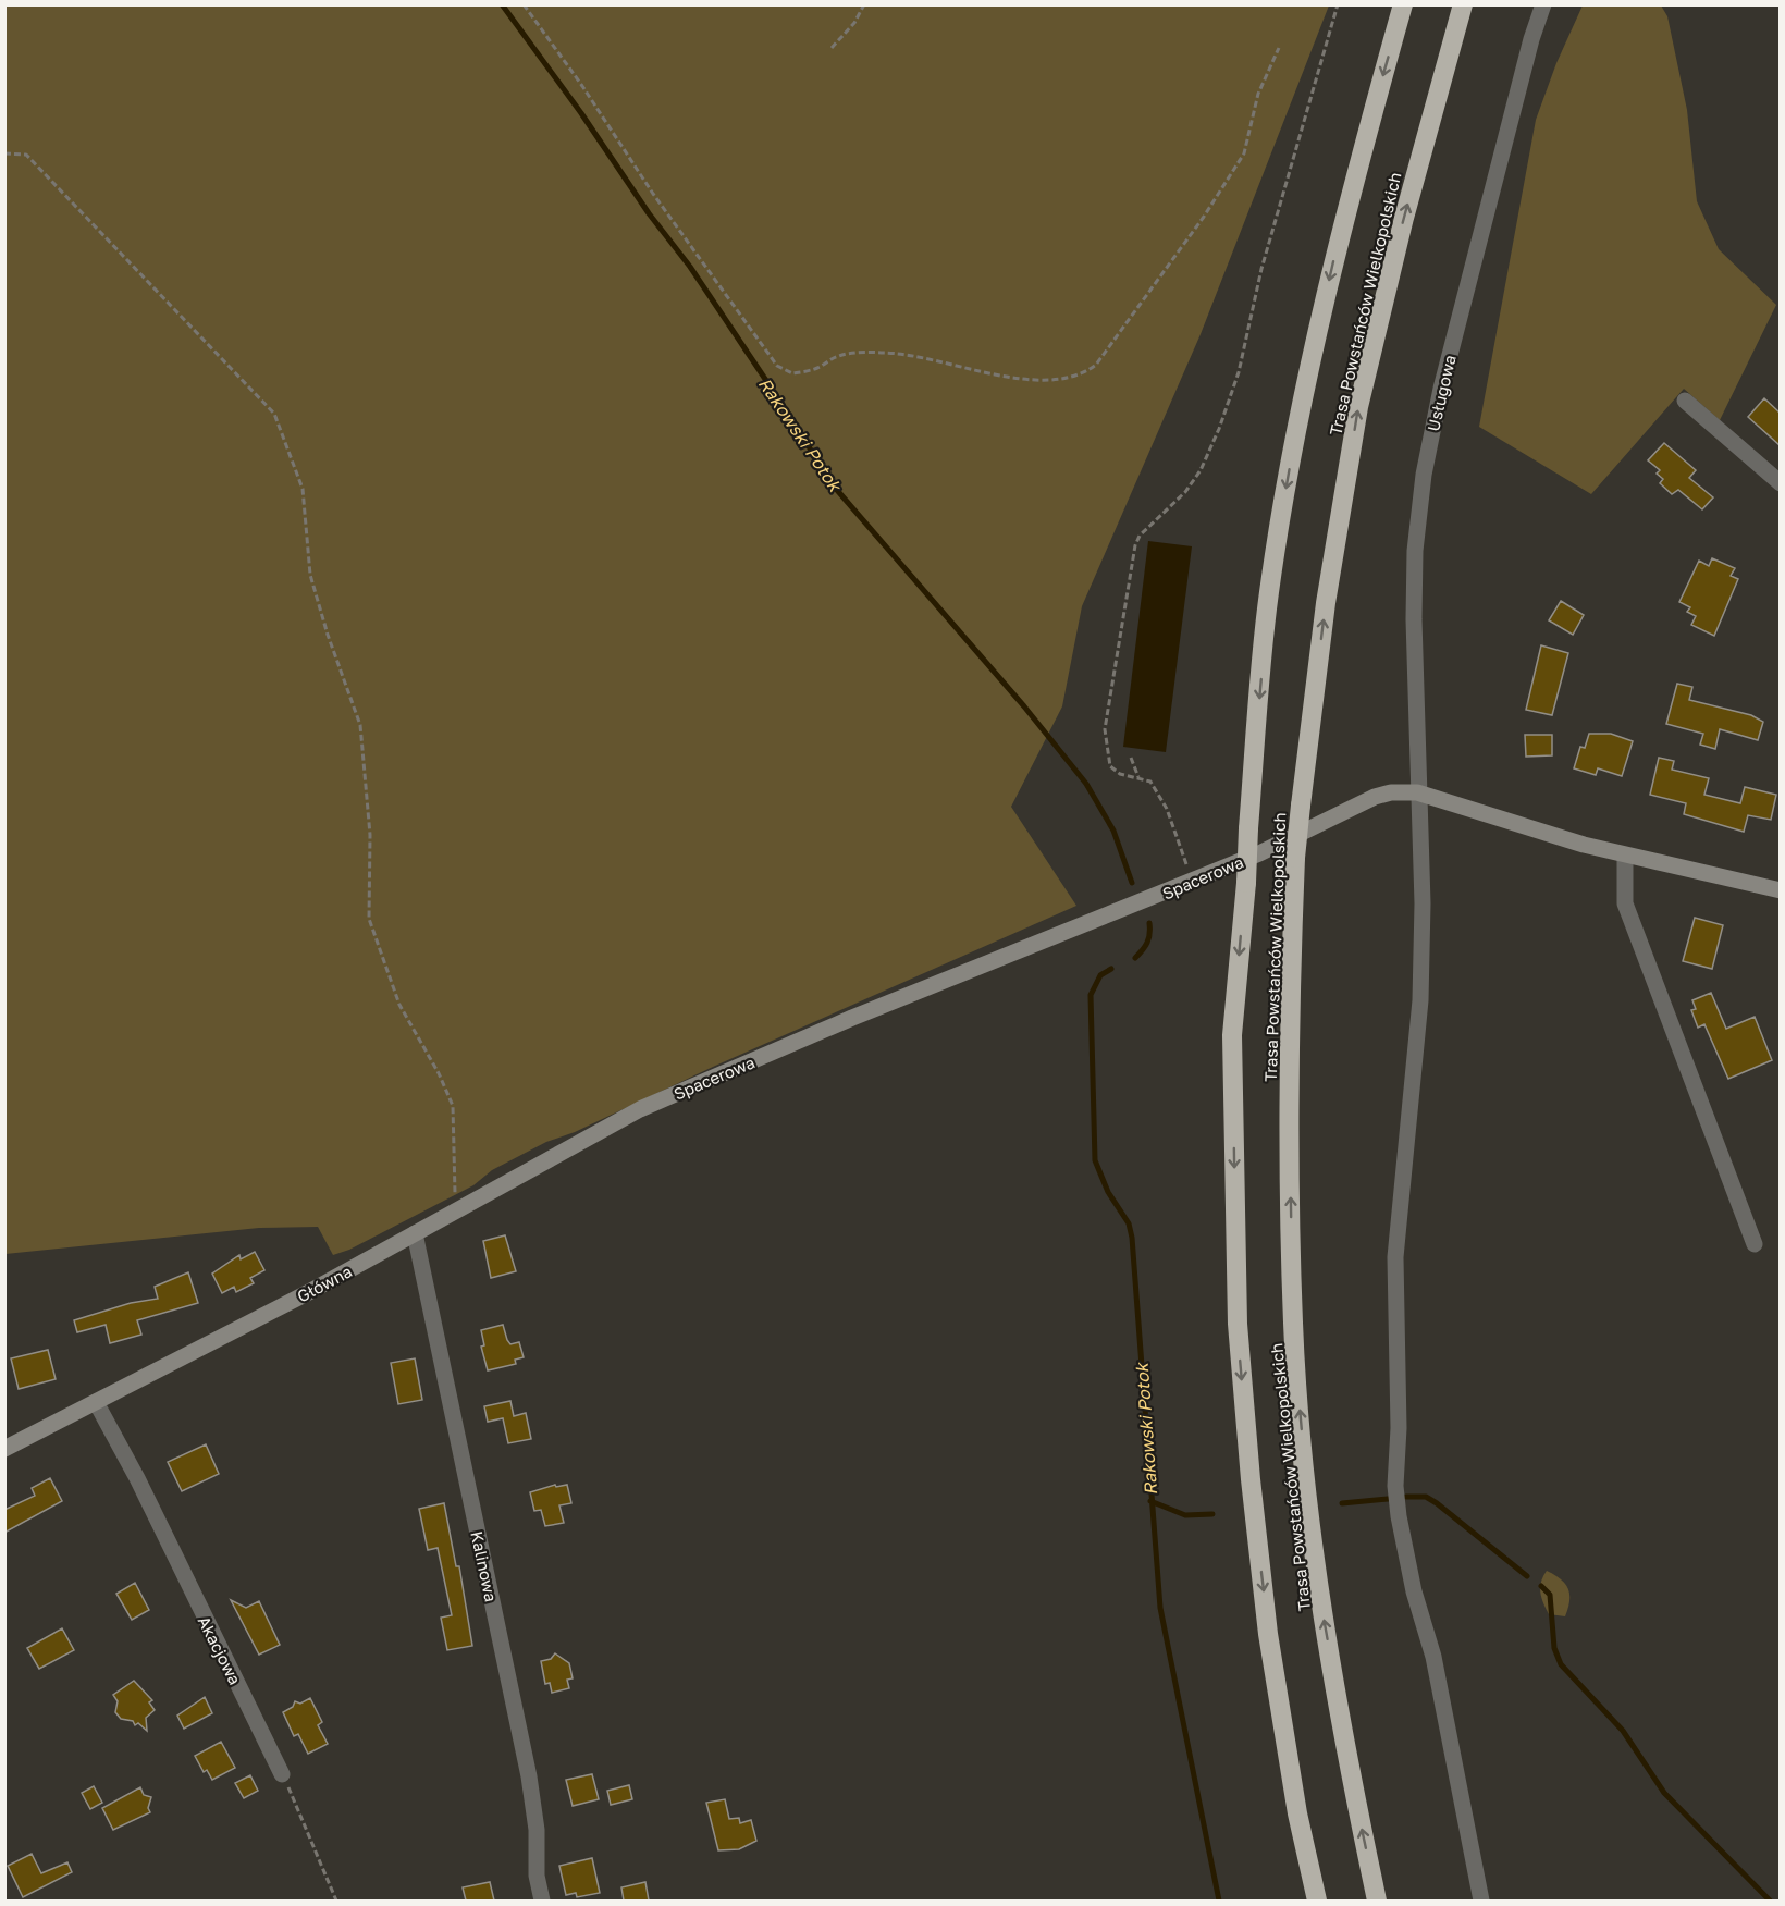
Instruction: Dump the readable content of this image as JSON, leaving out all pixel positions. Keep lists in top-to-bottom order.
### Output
{
  "streets": {
    "highway": ["Trasa Powstańców Wielkopolskich"],
    "street": [
      "Usługowa",
      "Spacerowa",
      "Główna",
      "Kalinowa",
      "Akacjowa"
    ]
  },
  "crossings": [
    ["Usługowa", "Spacerowa"],
    ["Spacerowa", "Główna"],
    ["Główna", "Kalinowa"],
    ["Główna", "Akacjowa"]
  ],
  "water": ["Rakowski Potok"]
}
